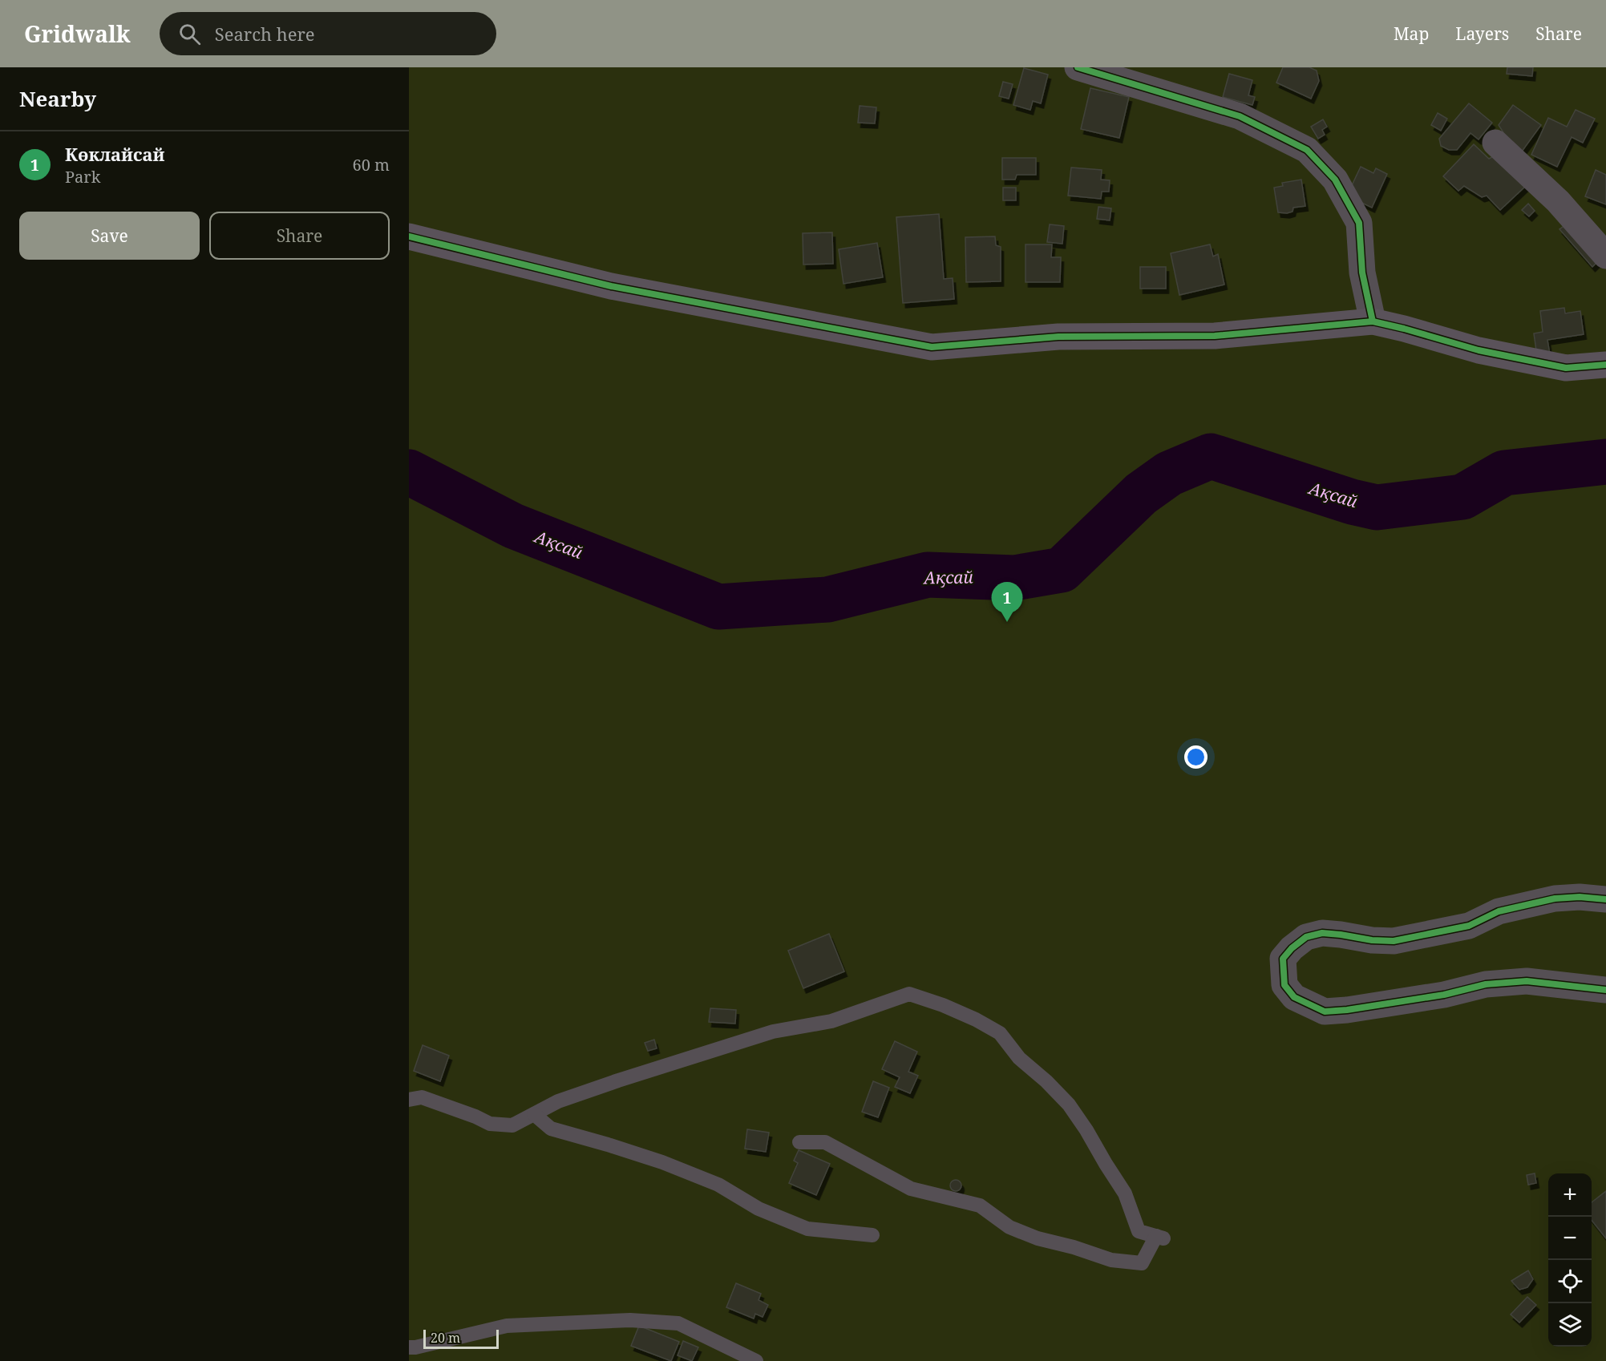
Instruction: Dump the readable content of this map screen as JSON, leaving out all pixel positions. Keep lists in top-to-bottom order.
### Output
{
  "water": ["Ақсай"],
  "scale_bar": "20 m",
  "page": {
    "header": "Gridwalk",
    "search": "Search here",
    "nav": ["Map", "Layers", "Share"],
    "heading": "Nearby",
    "list": [
      {
        "mark": "1",
        "name": "Көклайсай",
        "note": "Park",
        "value": "60 m"
      }
    ],
    "buttons": ["Save", "Share"],
    "pins": "1",
    "map_buttons": ["+", "−"],
    "scale": "20 m"
  }
}
